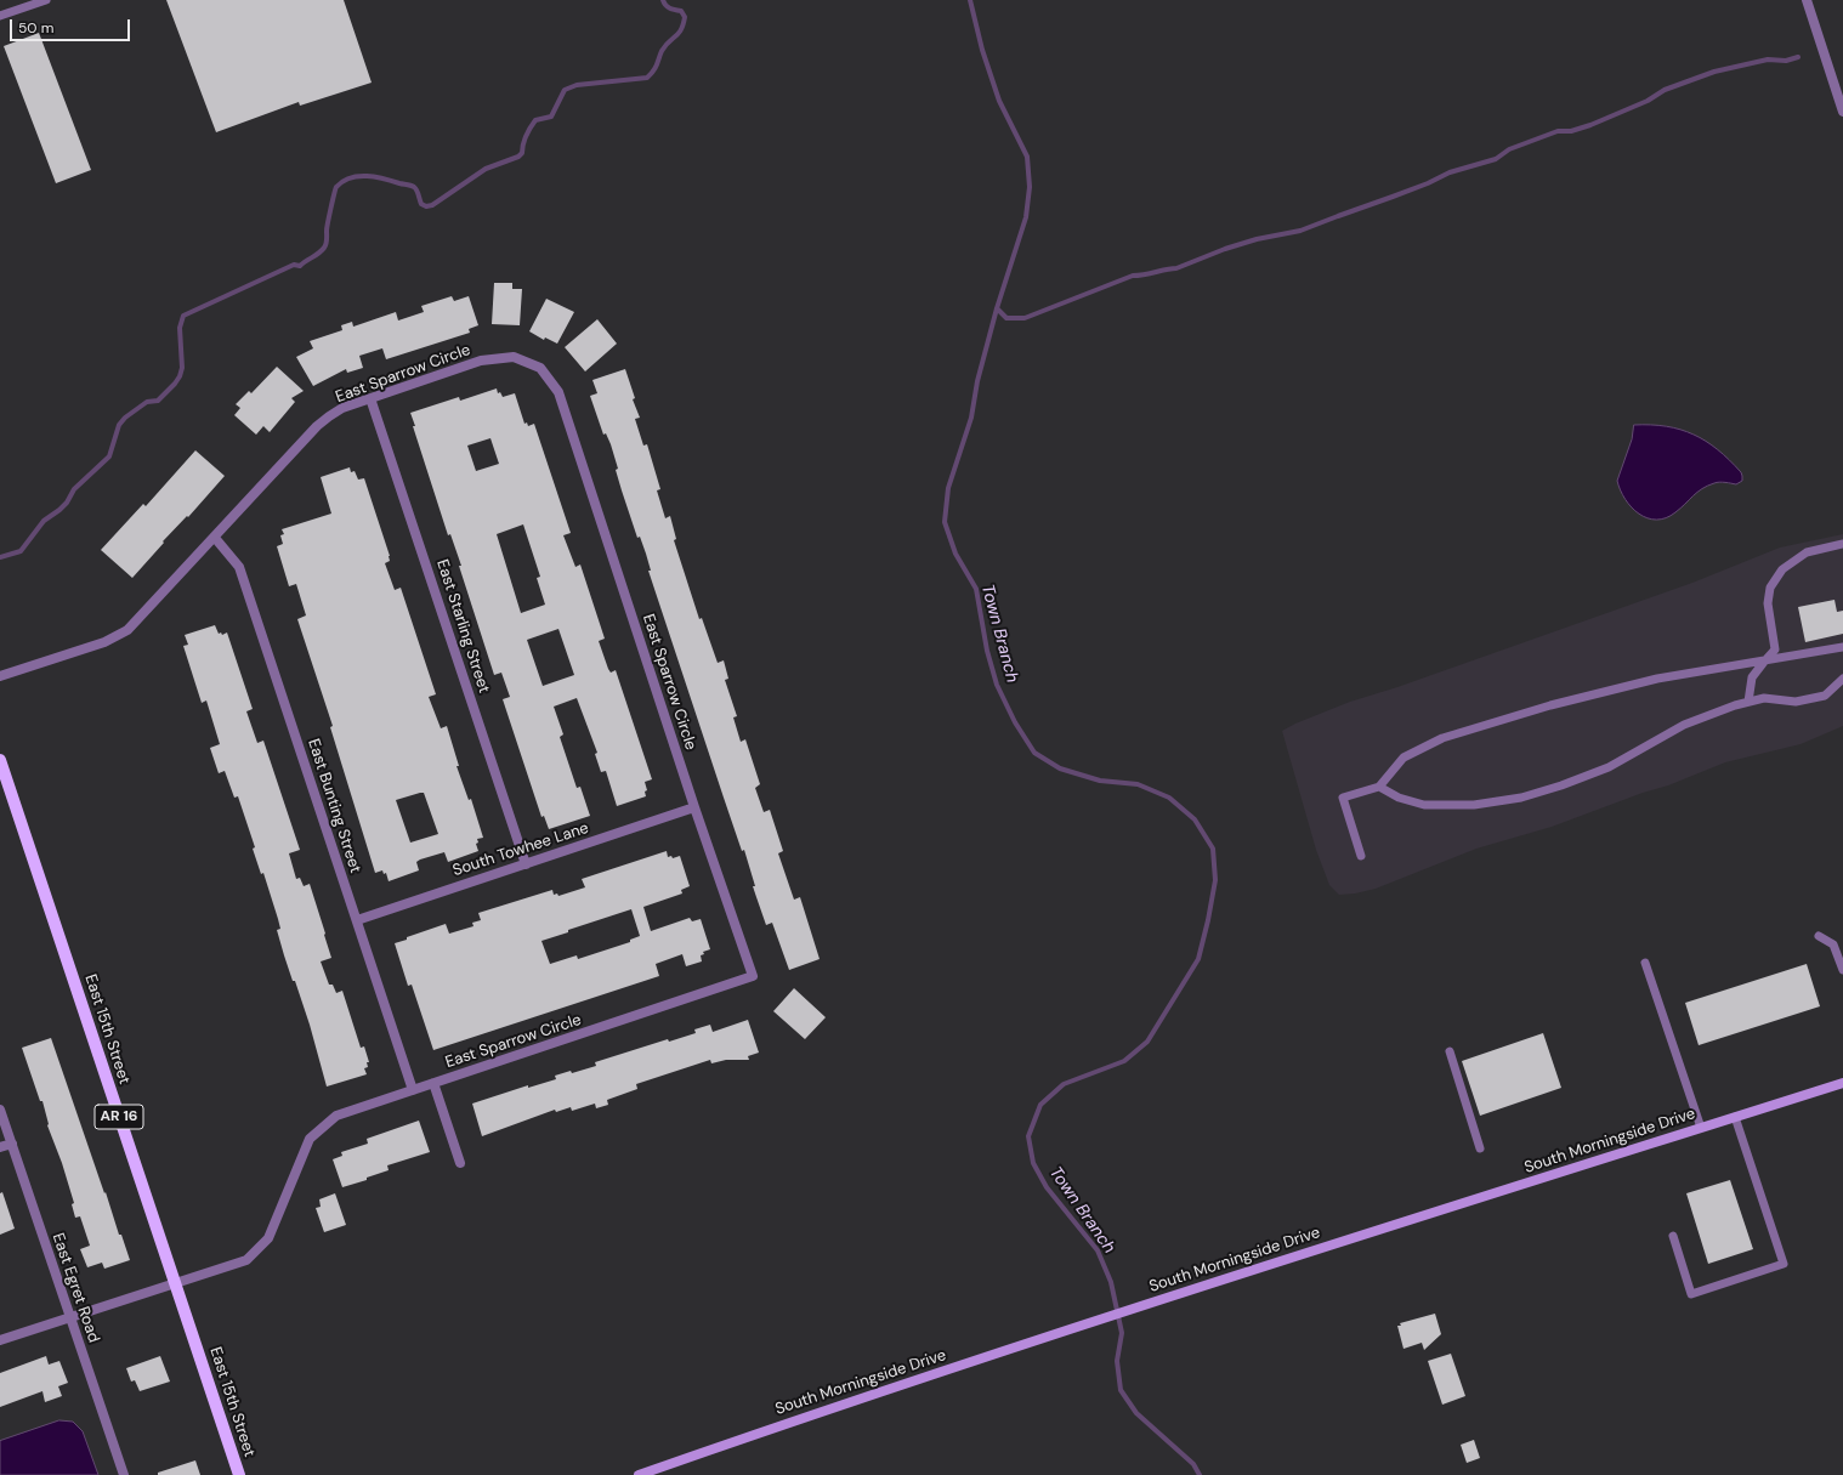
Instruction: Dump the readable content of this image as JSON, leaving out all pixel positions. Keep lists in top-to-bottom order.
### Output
{
  "streets": {
    "main road": ["East 15th Street", "AR 16"],
    "street": [
      "East Sparrow Circle",
      "East Starling Street",
      "East Bunting Street",
      "South Towhee Lane",
      "South Morningside Drive",
      "East Egret Road"
    ]
  },
  "crossings": [
    ["East Sparrow Circle", "East Starling Street"],
    ["East Sparrow Circle", "East Bunting Street"],
    ["East Sparrow Circle", "South Towhee Lane"],
    ["East Sparrow Circle", "East 15th Street"],
    ["East Sparrow Circle", "East Egret Road"],
    ["East Starling Street", "South Towhee Lane"],
    ["East Bunting Street", "South Towhee Lane"]
  ],
  "water": ["Town Branch"],
  "scale_bar": "50 m"
}
